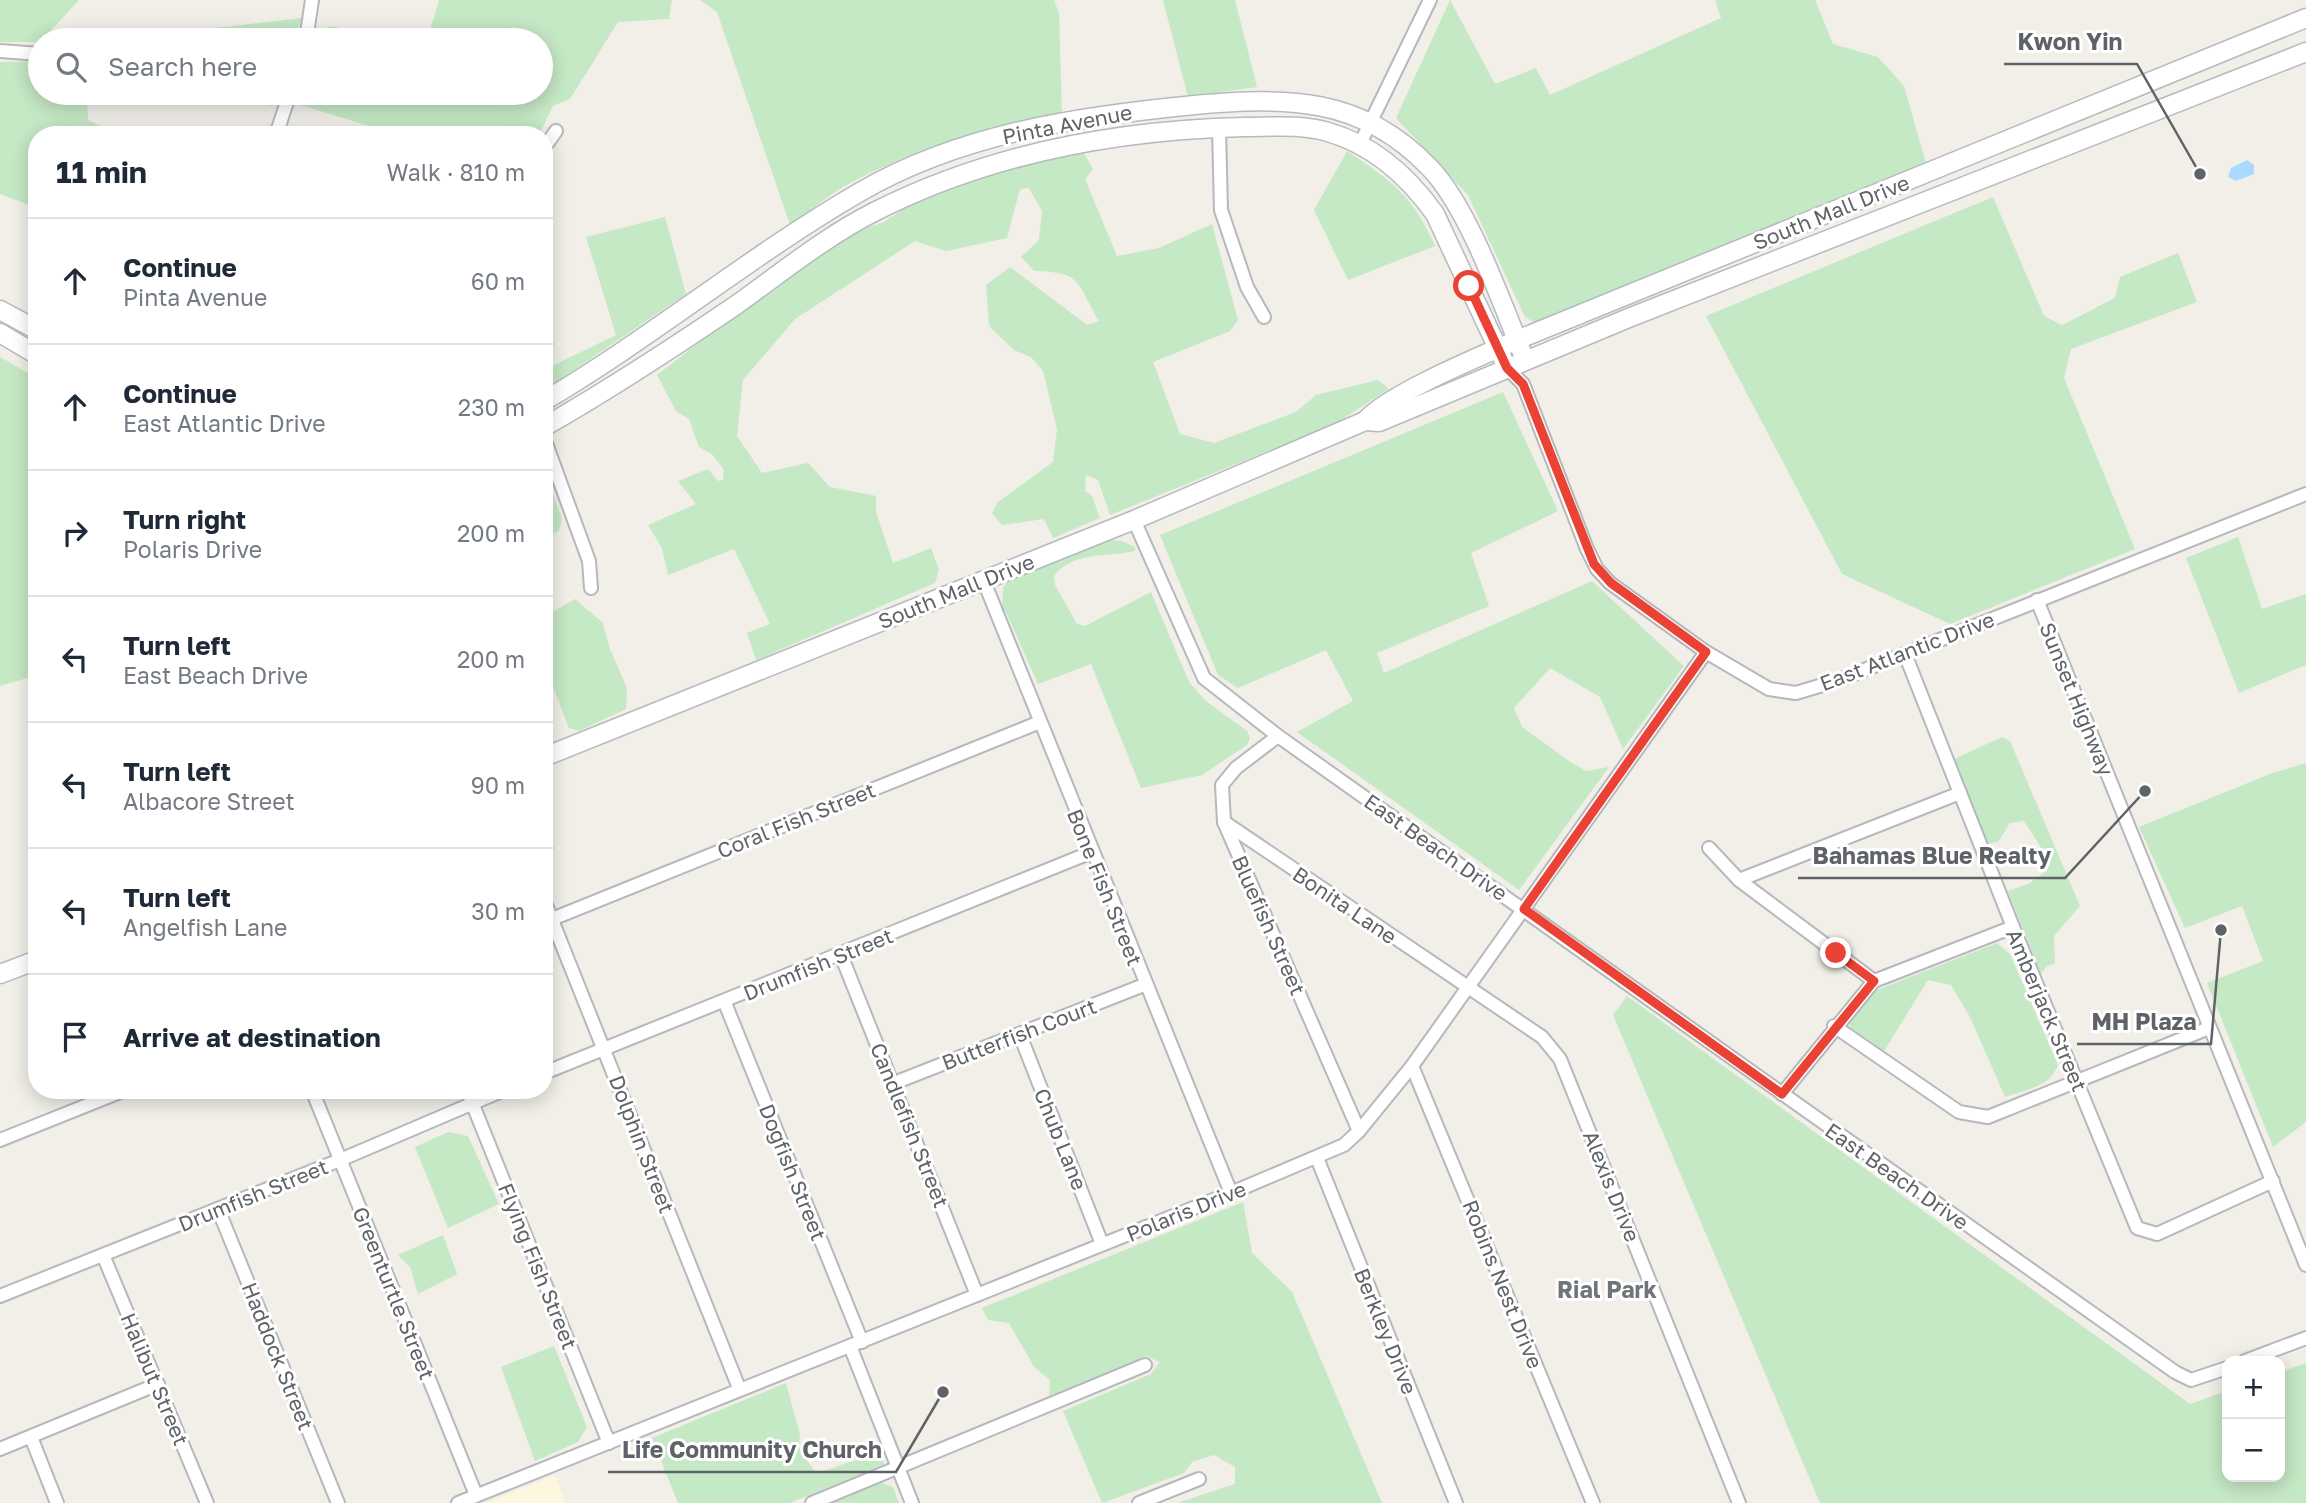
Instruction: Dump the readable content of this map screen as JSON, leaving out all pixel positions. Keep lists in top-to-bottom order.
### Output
{
  "streets": {
    "street": [
      "Pinta Avenue",
      "South Mall Drive",
      "East Atlantic Drive",
      "Sunset Highway",
      "Coral Fish Street",
      "East Beach Drive",
      "Bone Fish Street",
      "Bonita Lane",
      "Bluefish Street",
      "Drumfish Street",
      "Amberjack Street",
      "Butterfish Court",
      "Candlefish Street",
      "Chub Lane",
      "Dolphin Street",
      "Dogfish Street",
      "Alexis Drive",
      "Polaris Drive",
      "Flying Fish Street",
      "Robins Nest Drive",
      "Greenturtle Street",
      "Berkley Drive",
      "Haddock Street",
      "Halibut Street"
    ]
  },
  "crossings": [
    ["Pinta Avenue", "South Mall Drive"],
    ["Pinta Avenue", "East Atlantic Drive"],
    ["South Mall Drive", "East Atlantic Drive"],
    ["South Mall Drive", "East Beach Drive"],
    ["South Mall Drive", "Bone Fish Street"],
    ["East Atlantic Drive", "Sunset Highway"],
    ["East Atlantic Drive", "Amberjack Street"],
    ["East Atlantic Drive", "Polaris Drive"],
    ["Sunset Highway", "Amberjack Street"],
    ["Coral Fish Street", "Bone Fish Street"],
    ["East Beach Drive", "Bluefish Street"],
    ["East Beach Drive", "Polaris Drive"],
    ["Bone Fish Street", "Drumfish Street"],
    ["Bone Fish Street", "Butterfish Court"],
    ["Bone Fish Street", "Polaris Drive"],
    ["Bonita Lane", "Bluefish Street"],
    ["Bonita Lane", "Alexis Drive"],
    ["Bonita Lane", "Polaris Drive"],
    ["Bluefish Street", "Polaris Drive"],
    ["Drumfish Street", "Candlefish Street"],
    ["Drumfish Street", "Dolphin Street"],
    ["Drumfish Street", "Dogfish Street"],
    ["Drumfish Street", "Flying Fish Street"],
    ["Drumfish Street", "Greenturtle Street"],
    ["Drumfish Street", "Haddock Street"],
    ["Drumfish Street", "Halibut Street"],
    ["Butterfish Court", "Candlefish Street"],
    ["Butterfish Court", "Chub Lane"],
    ["Candlefish Street", "Polaris Drive"],
    ["Chub Lane", "Polaris Drive"],
    ["Dolphin Street", "Polaris Drive"],
    ["Dogfish Street", "Polaris Drive"],
    ["Alexis Drive", "Polaris Drive"],
    ["Polaris Drive", "Flying Fish Street"],
    ["Polaris Drive", "Robins Nest Drive"],
    ["Polaris Drive", "Greenturtle Street"],
    ["Polaris Drive", "Berkley Drive"]
  ],
  "districts": ["Rial Park"],
  "places": [
    "Kwon Yin",
    "Bahamas Blue Realty",
    "MH Plaza",
    "Life Community Church"
  ],
  "page": {
    "search": "Search here",
    "heading": ["11 min", "Walk · 810 m"],
    "list": [
      ["Continue", "Pinta Avenue", "60 m"],
      ["Continue", "East Atlantic Drive", "230 m"],
      ["Turn right", "Polaris Drive", "200 m"],
      ["Turn left", "East Beach Drive", "200 m"],
      ["Turn left", "Albacore Street", "90 m"],
      ["Turn left", "Angelfish Lane", "30 m"],
      "Arrive at destination"
    ],
    "map_buttons": ["+", "−"]
  }
}
